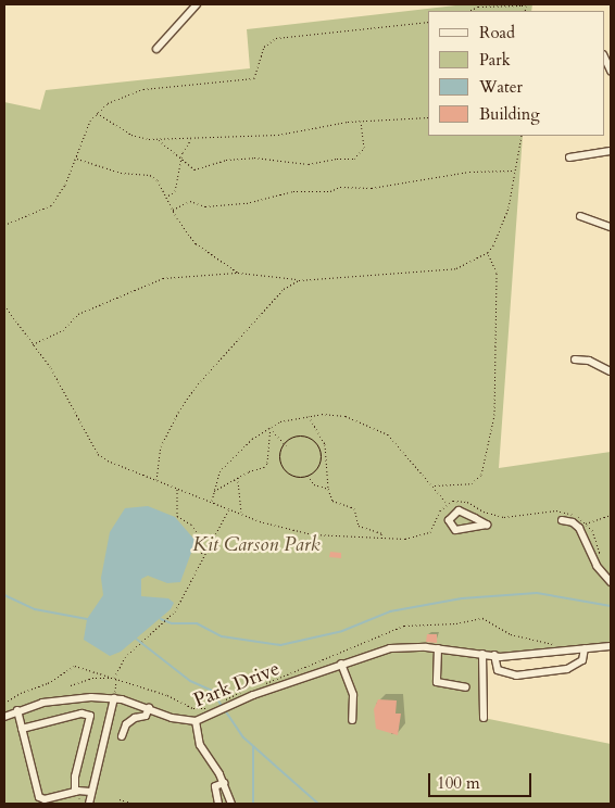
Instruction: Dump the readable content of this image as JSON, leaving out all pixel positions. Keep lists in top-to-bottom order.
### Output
{
  "streets": {
    "street": ["Park Drive"]
  },
  "parks": ["Kit Carson Park"],
  "legend": [
    "Road",
    "Park",
    "Water",
    "Building"
  ],
  "scale_bar": "100 m"
}
